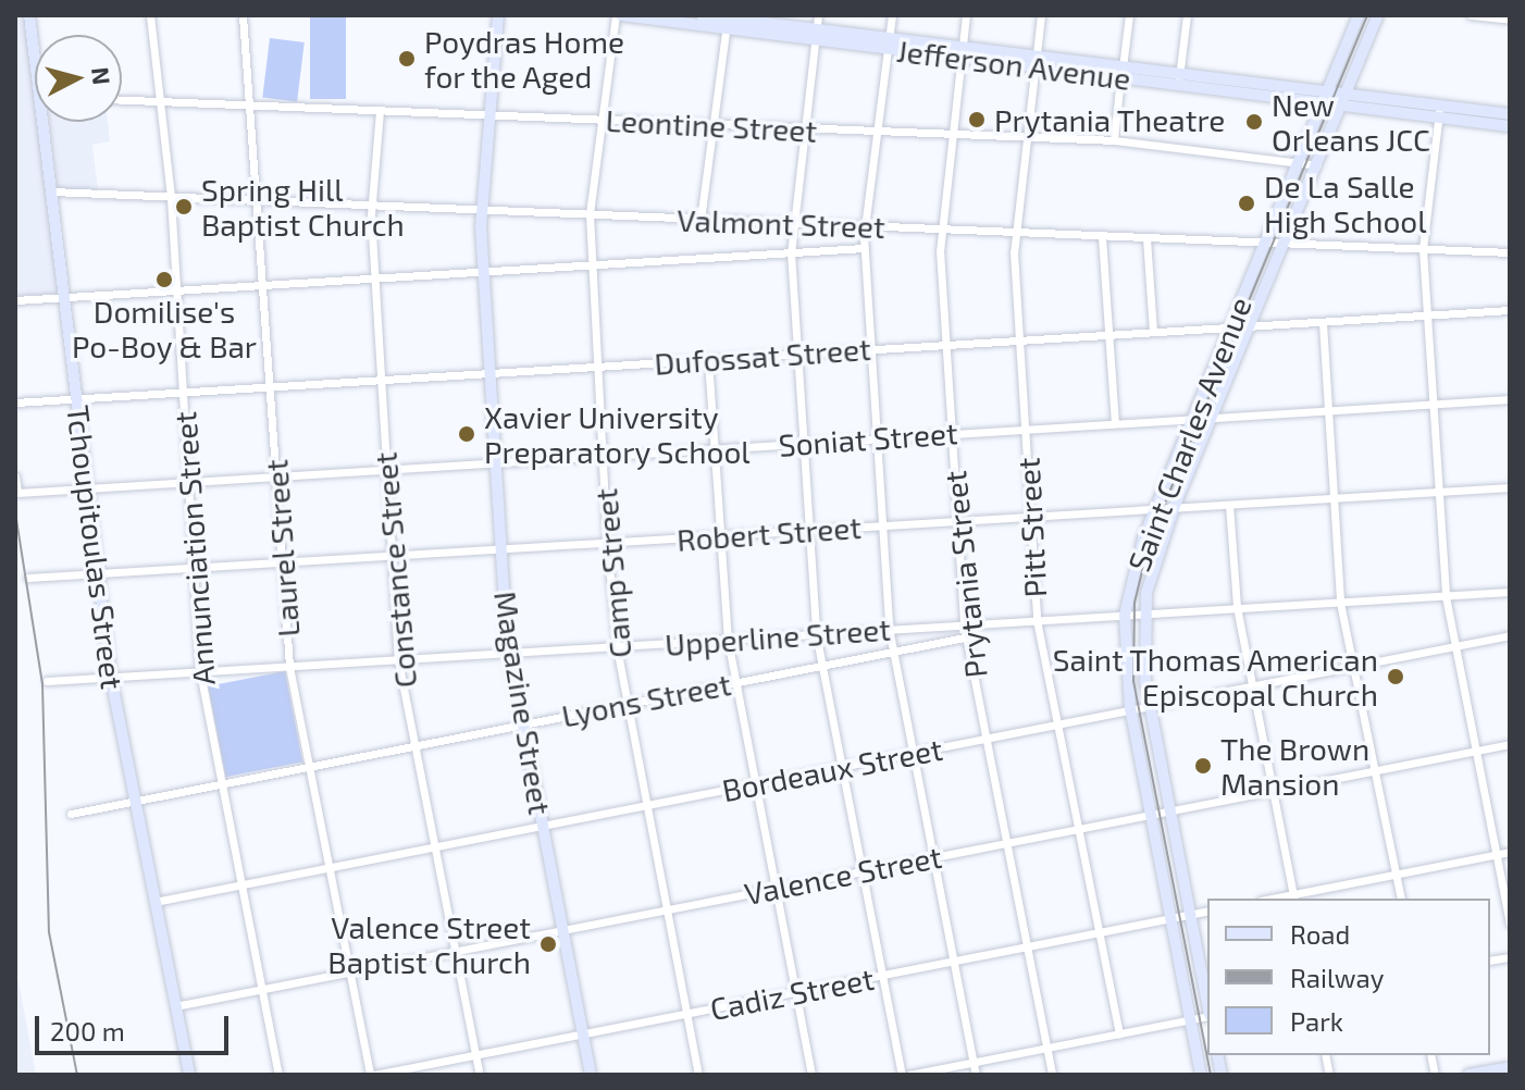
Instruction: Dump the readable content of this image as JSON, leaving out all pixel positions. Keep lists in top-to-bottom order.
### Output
{
  "streets": {
    "street": [
      "Jefferson Avenue",
      "Leontine Street",
      "Valmont Street",
      "Dufossat Street",
      "Saint Charles Avenue",
      "Soniat Street",
      "Pitt Street",
      "Robert Street",
      "Tchoupitoulas Street",
      "Annunciation Street",
      "Laurel Street",
      "Constance Street",
      "Camp Street",
      "Prytania Street",
      "Upperline Street",
      "Lyons Street",
      "Magazine Street",
      "Bordeaux Street",
      "Valence Street",
      "Cadiz Street"
    ]
  },
  "crossings": [
    ["Jefferson Avenue", "Saint Charles Avenue"],
    ["Jefferson Avenue", "Pitt Street"],
    ["Jefferson Avenue", "Camp Street"],
    ["Jefferson Avenue", "Prytania Street"],
    ["Leontine Street", "Saint Charles Avenue"],
    ["Leontine Street", "Pitt Street"],
    ["Leontine Street", "Annunciation Street"],
    ["Leontine Street", "Laurel Street"],
    ["Leontine Street", "Constance Street"],
    ["Leontine Street", "Camp Street"],
    ["Leontine Street", "Prytania Street"],
    ["Leontine Street", "Magazine Street"],
    ["Valmont Street", "Saint Charles Avenue"],
    ["Valmont Street", "Pitt Street"],
    ["Valmont Street", "Tchoupitoulas Street"],
    ["Valmont Street", "Annunciation Street"],
    ["Valmont Street", "Laurel Street"],
    ["Valmont Street", "Constance Street"],
    ["Valmont Street", "Camp Street"],
    ["Valmont Street", "Prytania Street"],
    ["Valmont Street", "Magazine Street"],
    ["Dufossat Street", "Saint Charles Avenue"],
    ["Dufossat Street", "Pitt Street"],
    ["Dufossat Street", "Tchoupitoulas Street"],
    ["Dufossat Street", "Annunciation Street"],
    ["Dufossat Street", "Laurel Street"],
    ["Dufossat Street", "Constance Street"],
    ["Dufossat Street", "Camp Street"],
    ["Dufossat Street", "Prytania Street"],
    ["Dufossat Street", "Magazine Street"],
    ["Saint Charles Avenue", "Soniat Street"],
    ["Saint Charles Avenue", "Robert Street"],
    ["Saint Charles Avenue", "Upperline Street"],
    ["Saint Charles Avenue", "Bordeaux Street"],
    ["Saint Charles Avenue", "Valence Street"],
    ["Saint Charles Avenue", "Cadiz Street"],
    ["Soniat Street", "Pitt Street"],
    ["Soniat Street", "Tchoupitoulas Street"],
    ["Soniat Street", "Annunciation Street"],
    ["Soniat Street", "Laurel Street"],
    ["Soniat Street", "Constance Street"],
    ["Soniat Street", "Camp Street"],
    ["Soniat Street", "Prytania Street"],
    ["Soniat Street", "Magazine Street"],
    ["Pitt Street", "Robert Street"],
    ["Pitt Street", "Upperline Street"],
    ["Pitt Street", "Bordeaux Street"],
    ["Pitt Street", "Valence Street"],
    ["Pitt Street", "Cadiz Street"],
    ["Robert Street", "Tchoupitoulas Street"],
    ["Robert Street", "Annunciation Street"],
    ["Robert Street", "Laurel Street"],
    ["Robert Street", "Constance Street"],
    ["Robert Street", "Camp Street"],
    ["Robert Street", "Prytania Street"],
    ["Robert Street", "Magazine Street"],
    ["Tchoupitoulas Street", "Upperline Street"],
    ["Tchoupitoulas Street", "Lyons Street"],
    ["Tchoupitoulas Street", "Bordeaux Street"],
    ["Tchoupitoulas Street", "Valence Street"],
    ["Annunciation Street", "Upperline Street"],
    ["Annunciation Street", "Lyons Street"],
    ["Annunciation Street", "Bordeaux Street"],
    ["Annunciation Street", "Valence Street"],
    ["Laurel Street", "Upperline Street"],
    ["Laurel Street", "Lyons Street"],
    ["Laurel Street", "Bordeaux Street"],
    ["Laurel Street", "Valence Street"],
    ["Laurel Street", "Cadiz Street"],
    ["Constance Street", "Upperline Street"],
    ["Constance Street", "Lyons Street"],
    ["Constance Street", "Bordeaux Street"],
    ["Constance Street", "Valence Street"],
    ["Constance Street", "Cadiz Street"],
    ["Camp Street", "Upperline Street"],
    ["Camp Street", "Lyons Street"],
    ["Camp Street", "Bordeaux Street"],
    ["Camp Street", "Valence Street"],
    ["Camp Street", "Cadiz Street"],
    ["Prytania Street", "Upperline Street"],
    ["Prytania Street", "Lyons Street"],
    ["Prytania Street", "Bordeaux Street"],
    ["Prytania Street", "Valence Street"],
    ["Prytania Street", "Cadiz Street"],
    ["Upperline Street", "Magazine Street"],
    ["Lyons Street", "Magazine Street"],
    ["Magazine Street", "Bordeaux Street"],
    ["Magazine Street", "Valence Street"],
    ["Magazine Street", "Cadiz Street"]
  ],
  "places": [
    "Poydras Home for the Aged",
    "Prytania Theatre",
    "New Orleans JCC",
    "De La Salle High School",
    "Spring Hill Baptist Church",
    "Domilise's Po-Boy & Bar",
    "Xavier University Preparatory School",
    "Saint Thomas American Episcopal Church",
    "The Brown Mansion",
    "Valence Street Baptist Church"
  ],
  "legend": ["Road", "Railway", "Park"],
  "scale_bar": "200 m",
  "north": "right"
}
